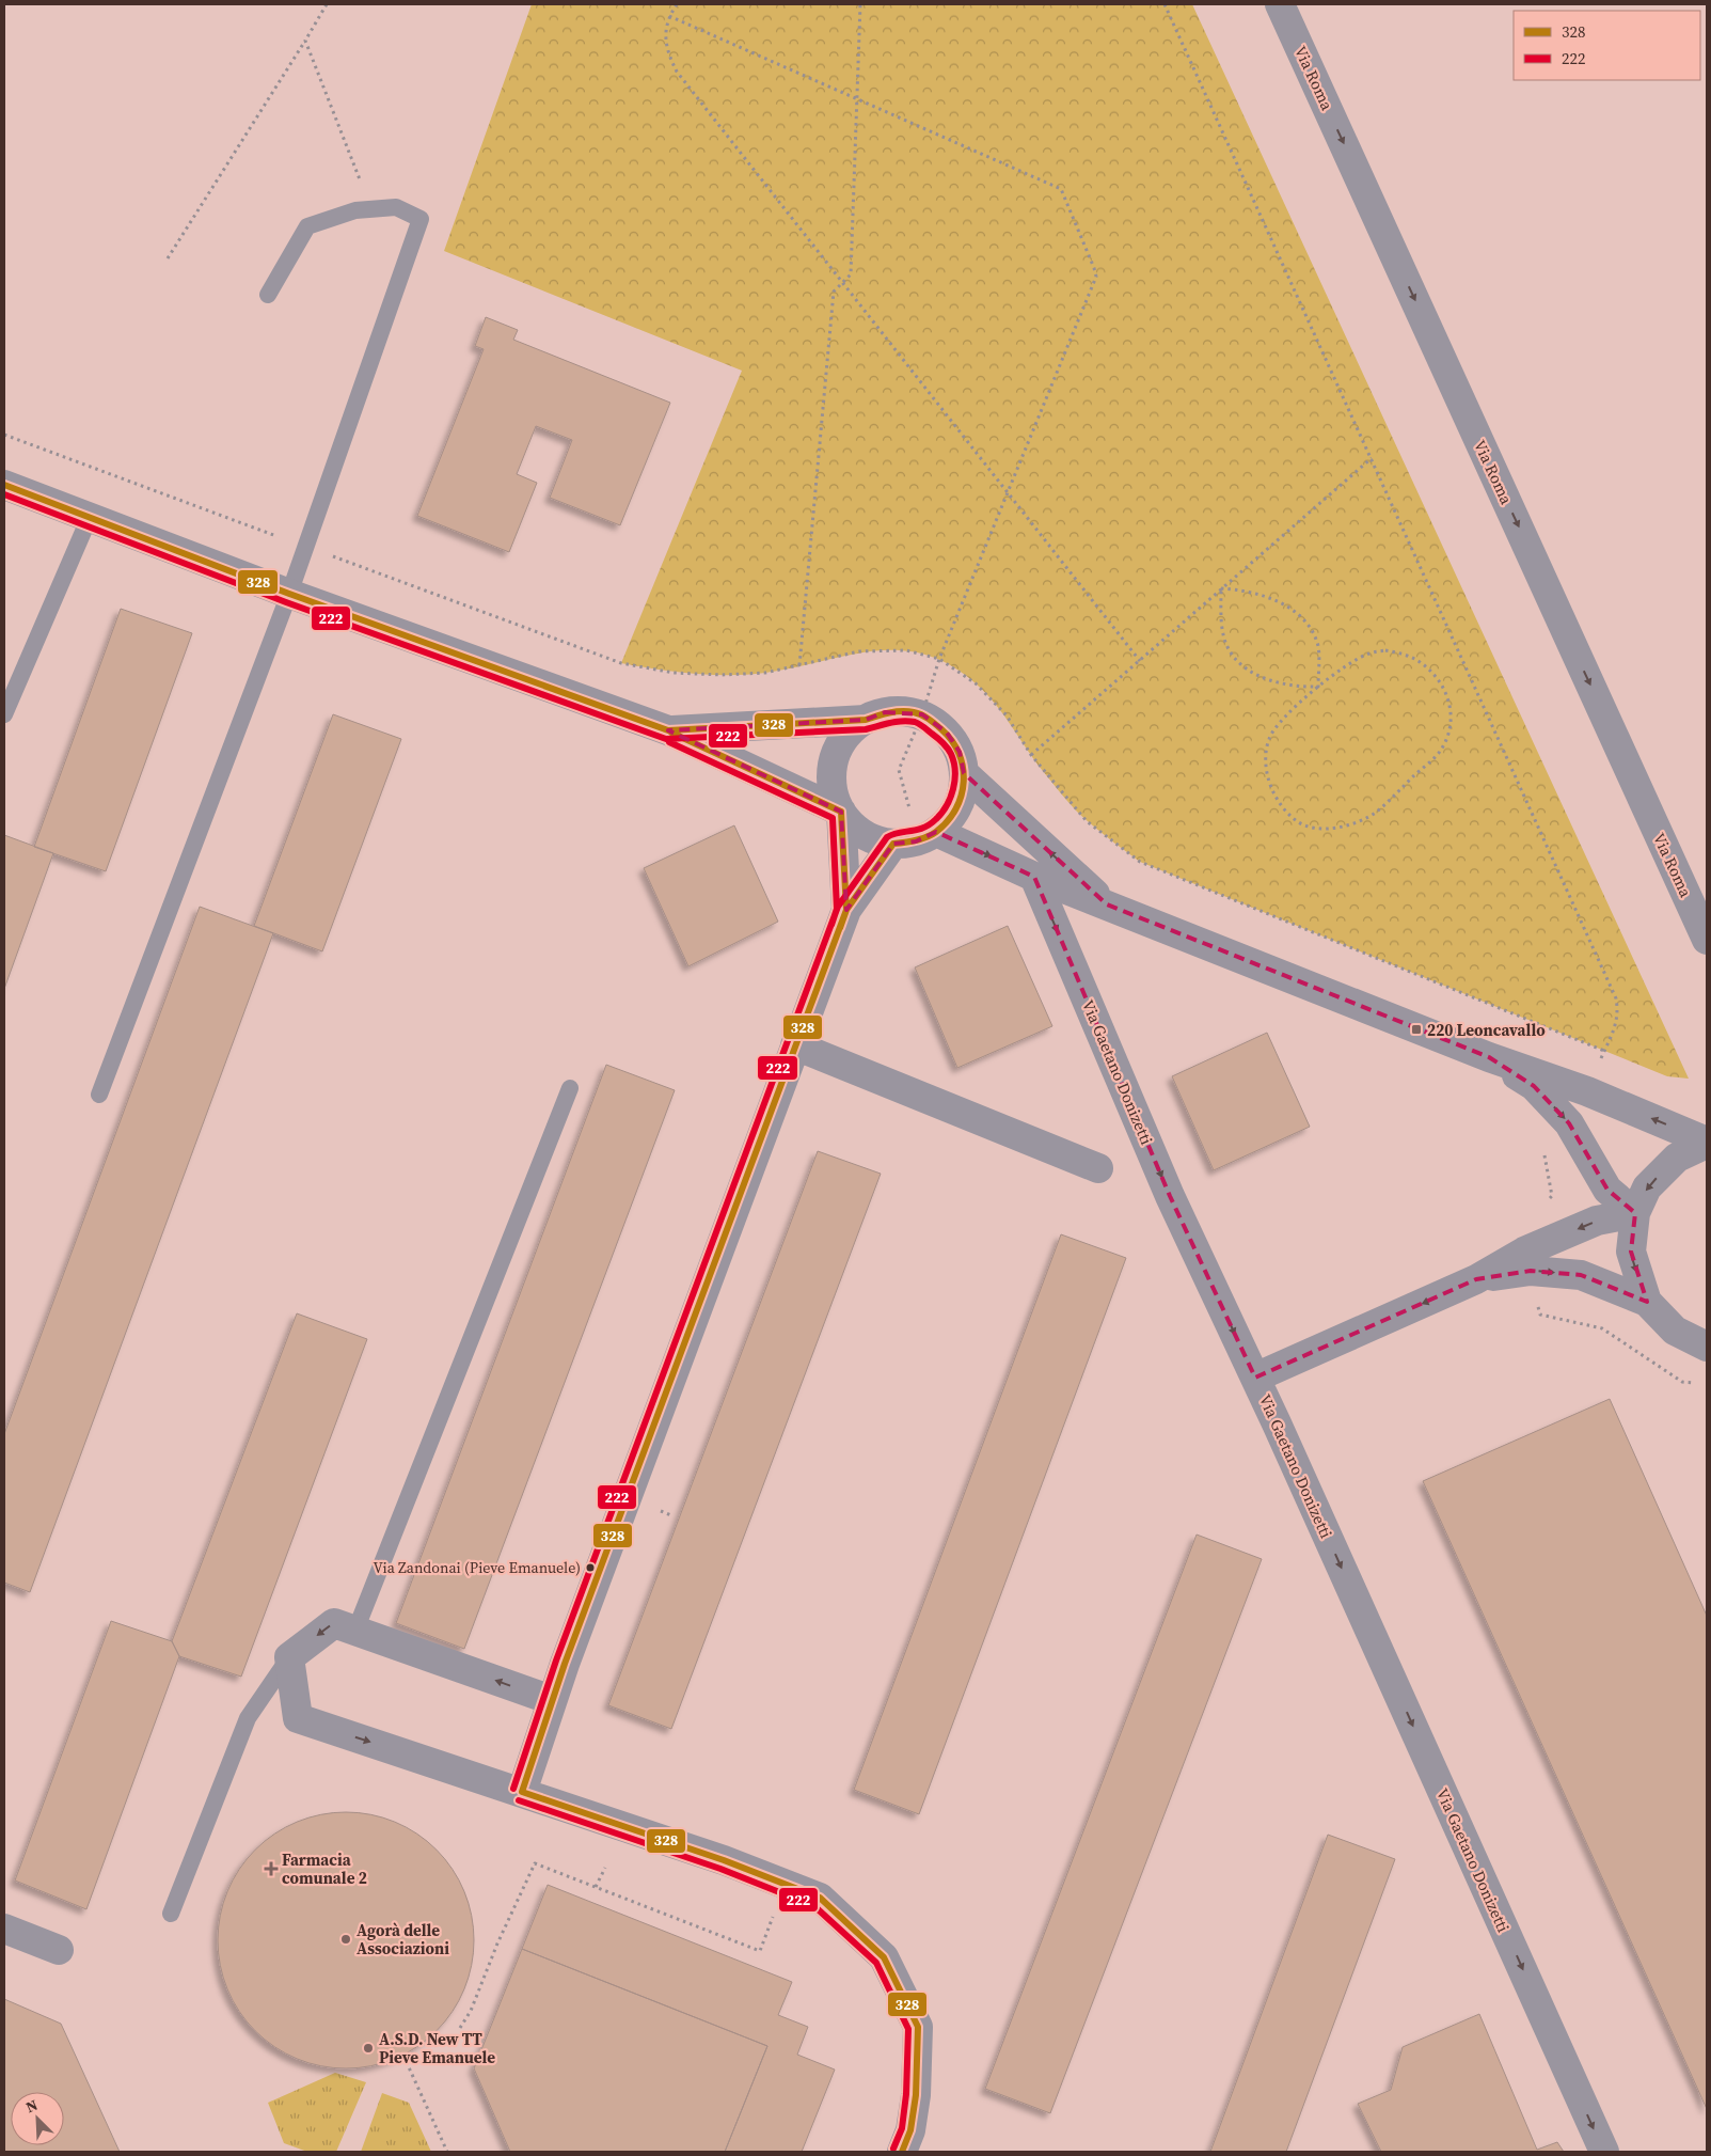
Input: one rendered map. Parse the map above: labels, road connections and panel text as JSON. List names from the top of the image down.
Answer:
{
  "streets": {
    "street": ["Via Roma", "Via Gaetano Donizetti"]
  },
  "one_way": ["Via Roma", "Via Gaetano Donizetti"],
  "places": {
    "transit": ["220 Leoncavallo"],
    "other": ["Via Zandonai (Pieve Emanuele)", "Agorà delle Associazioni", "A.S.D. New TT Pieve Emanuele"],
    "health": ["Farmacia comunale 2"]
  },
  "lines": ["transit line 328", "transit line 222"],
  "legend": ["328", "222"],
  "north": "top left"
}
